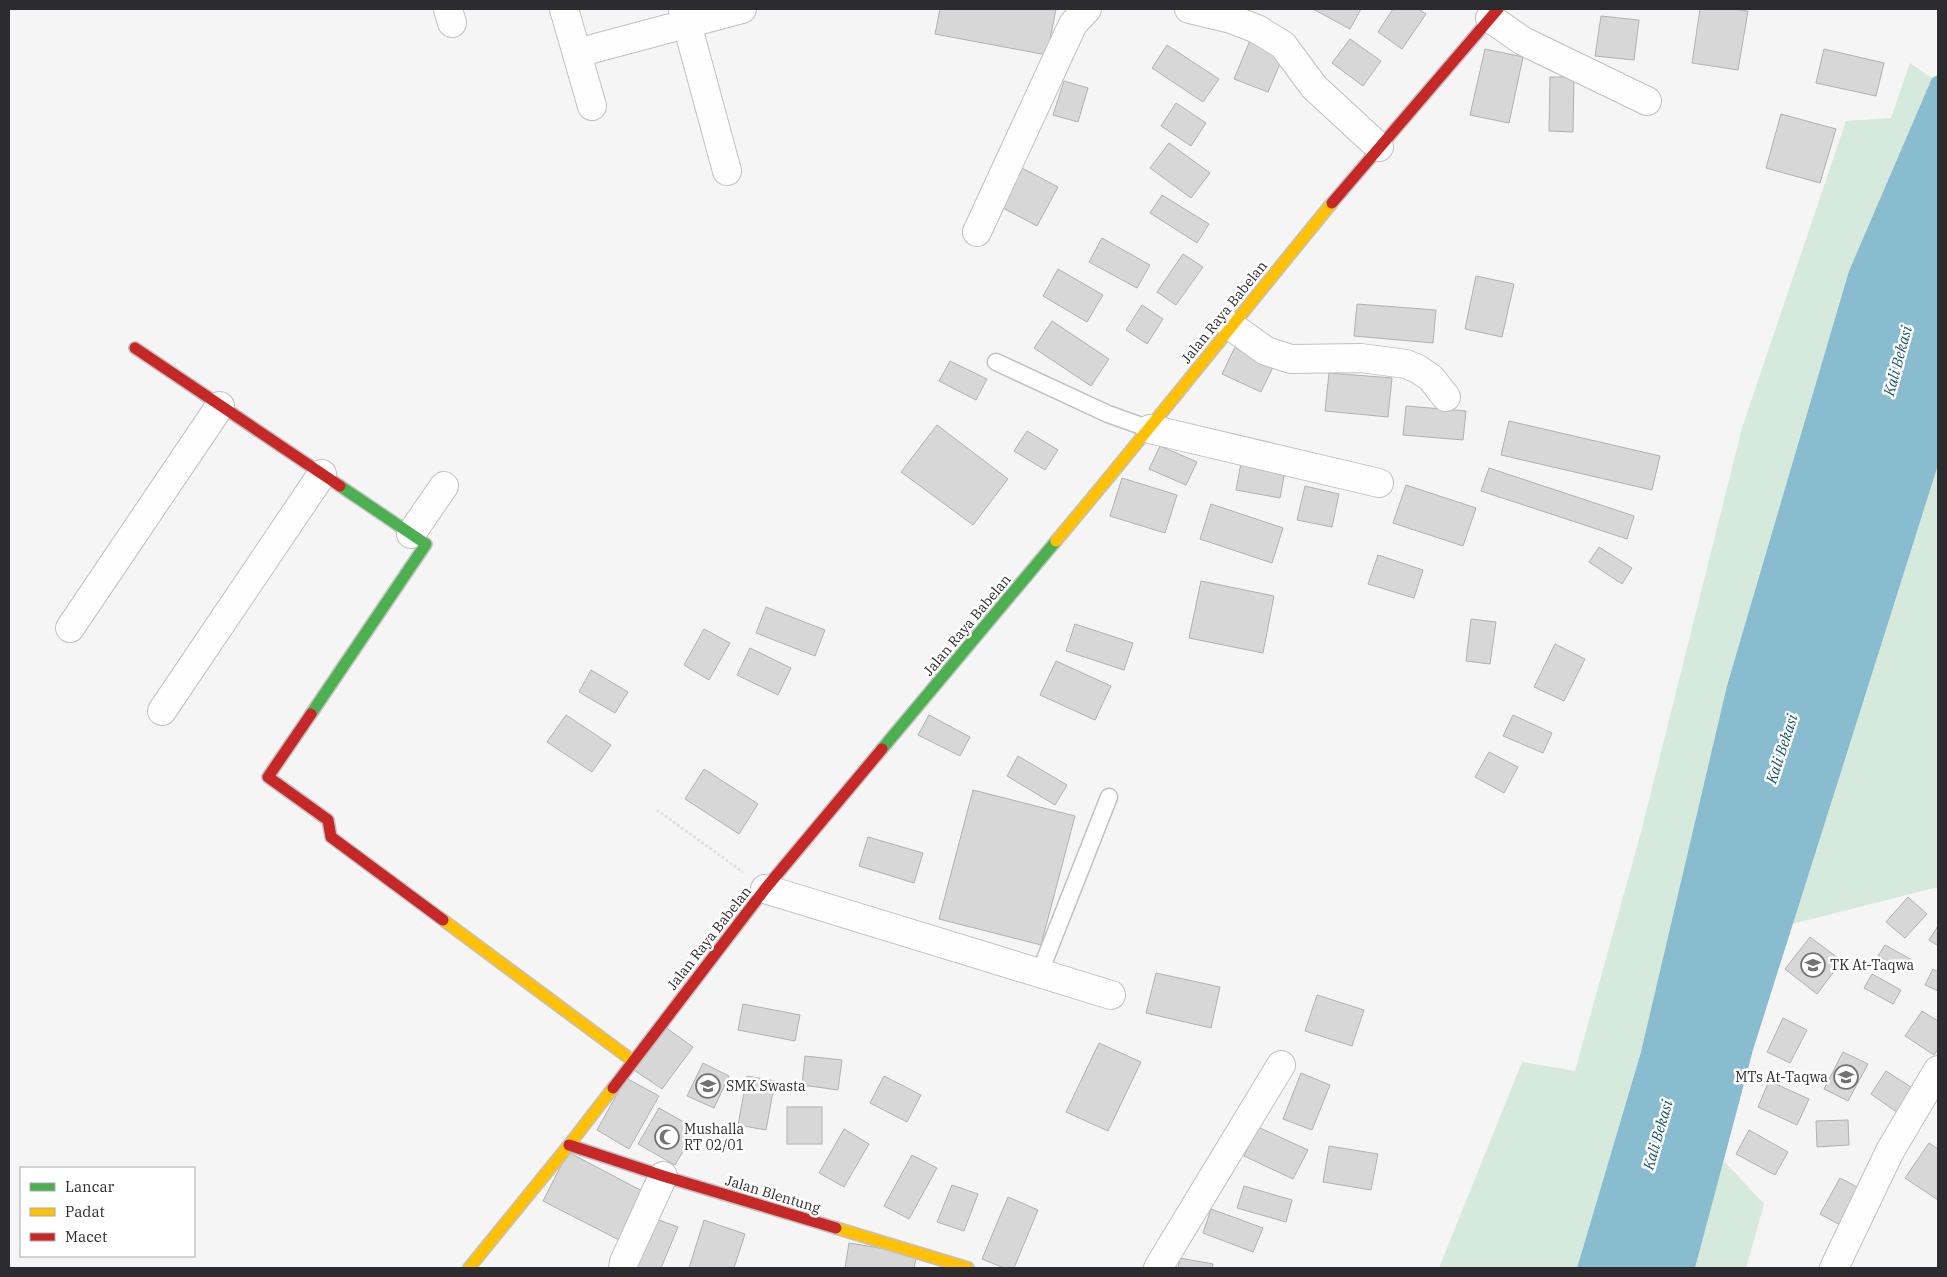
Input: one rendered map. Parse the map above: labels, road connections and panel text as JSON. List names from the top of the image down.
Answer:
{
  "streets": {
    "main road": ["Jalan Raya Babelan", "Jalan Blentung"]
  },
  "crossings": [
    ["Jalan Raya Babelan", "Jalan Blentung"]
  ],
  "water": ["Kali Bekasi"],
  "places": {
    "school or university": ["TK At-Taqwa", "MTs At-Taqwa", "SMK Swasta"],
    "mosque": ["Mushalla RT 02/01"]
  },
  "legend": ["Lancar", "Padat", "Macet"]
}
